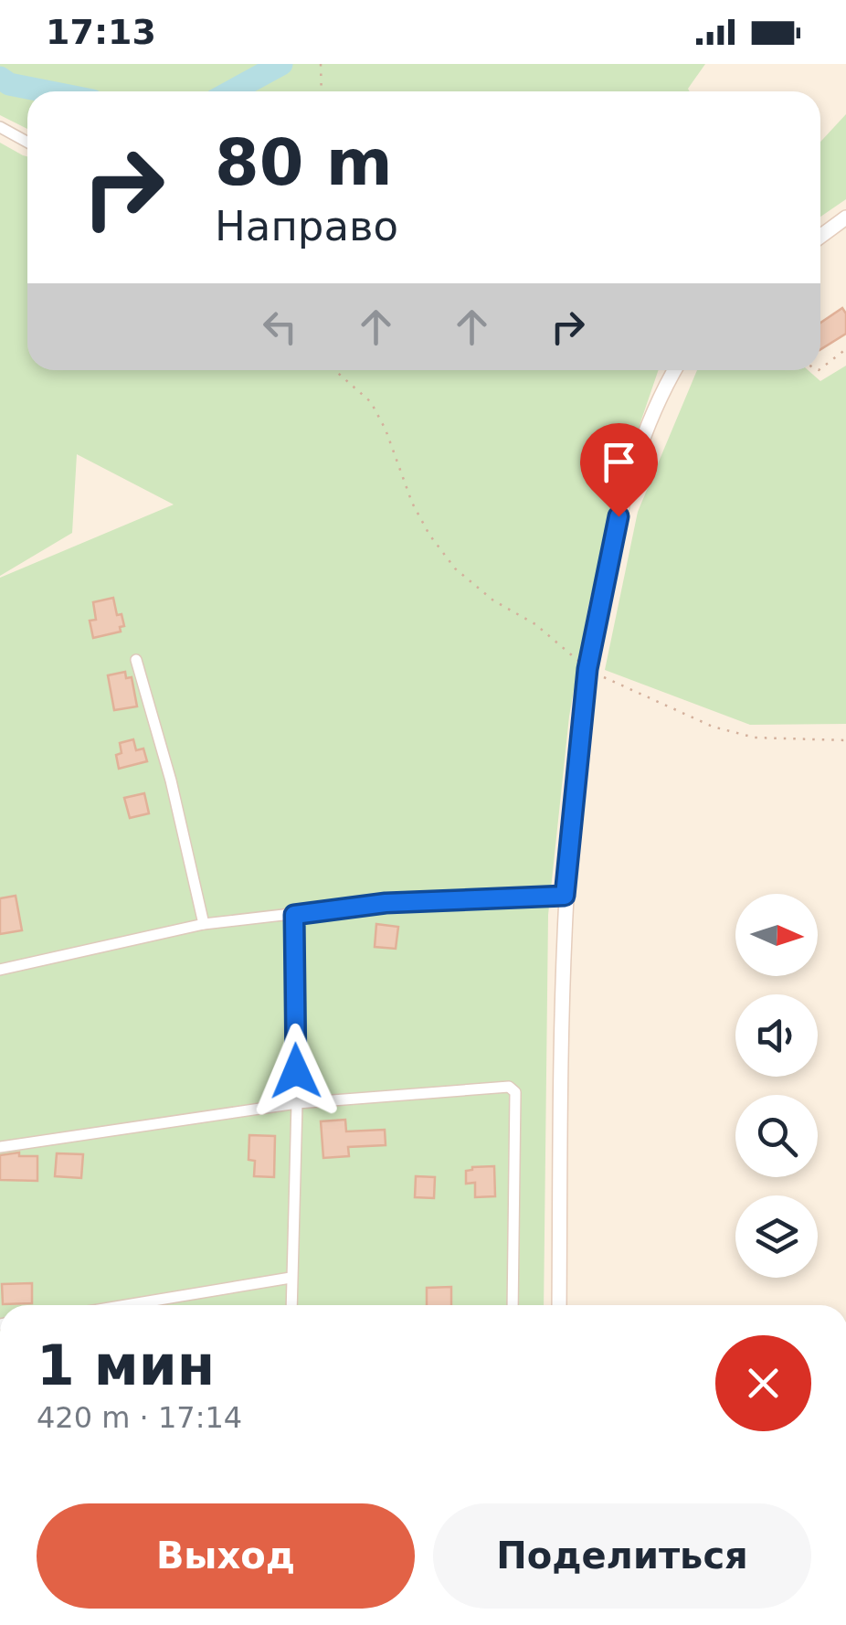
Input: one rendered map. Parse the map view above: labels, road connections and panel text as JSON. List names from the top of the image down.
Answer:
{
  "north": "right",
  "page": {
    "status": "17:13",
    "turn": ["80 m", "Направо"],
    "heading": ["1 мин", "420 m · 17:14"],
    "buttons": ["Выход", "Поделиться"]
  }
}
